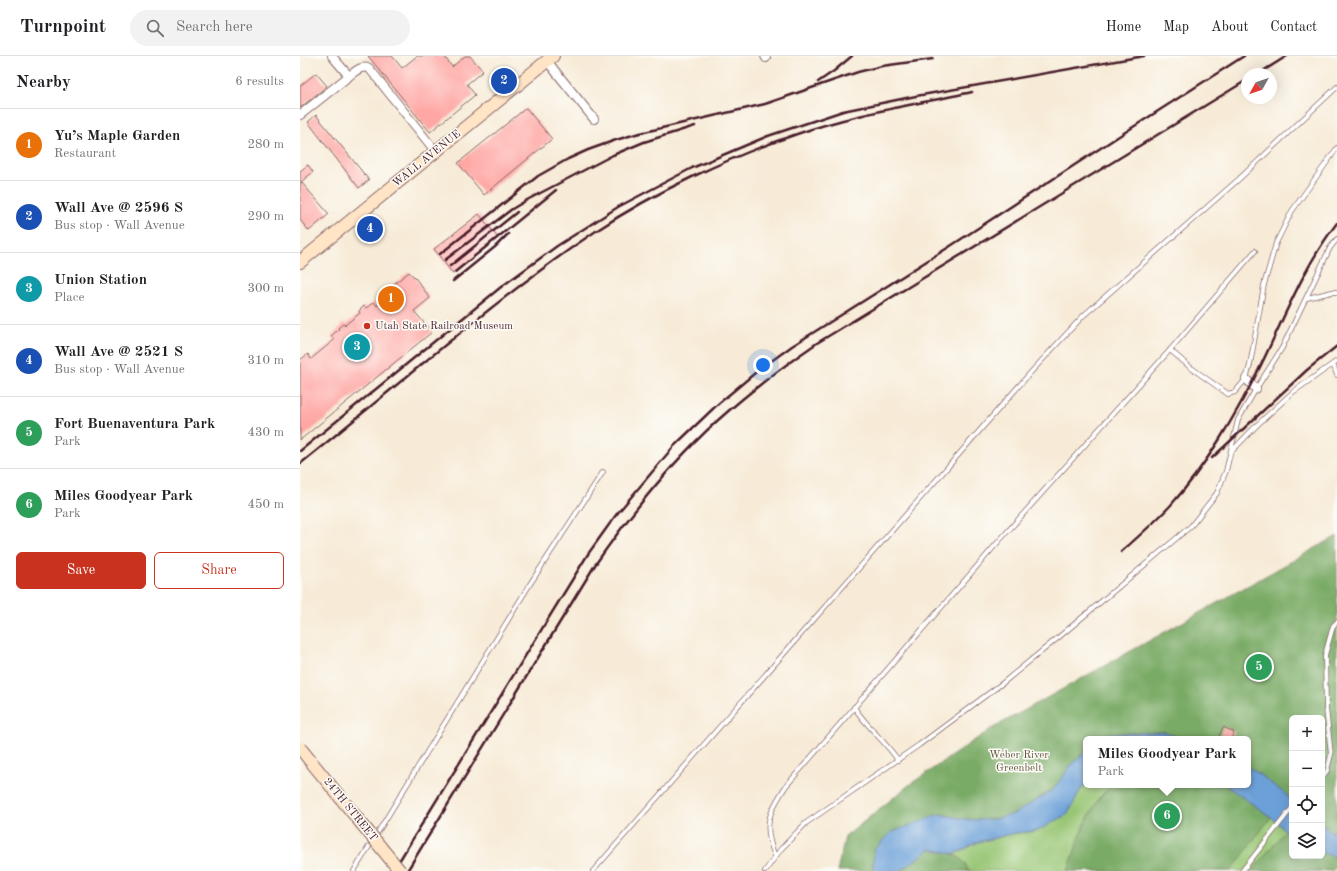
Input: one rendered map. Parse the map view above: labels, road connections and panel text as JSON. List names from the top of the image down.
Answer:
{
  "streets": {
    "main road": ["WALL AVENUE", "24TH STREET"]
  },
  "parks": ["Weber River Greenbelt"],
  "places": ["Utah State Railroad Museum"],
  "north": "bottom left",
  "page": {
    "header": "Turnpoint",
    "search": "Search here",
    "nav": [
      "Home",
      "Map",
      "About",
      "Contact"
    ],
    "heading": ["Nearby", "6 results"],
    "pins": [
      "2",
      "4",
      "1",
      "3",
      "5",
      "6"
    ],
    "list": [
      {
        "mark": "1",
        "name": "Yu’s Maple Garden",
        "note": "Restaurant",
        "value": "280 m"
      },
      {
        "mark": "2",
        "name": "Wall Ave @ 2596 S",
        "note": "Bus stop · Wall Avenue",
        "value": "290 m"
      },
      {
        "mark": "3",
        "name": "Union Station",
        "note": "Place",
        "value": "300 m"
      },
      {
        "mark": "4",
        "name": "Wall Ave @ 2521 S",
        "note": "Bus stop · Wall Avenue",
        "value": "310 m"
      },
      {
        "mark": "5",
        "name": "Fort Buenaventura Park",
        "note": "Park",
        "value": "430 m"
      },
      {
        "mark": "6",
        "name": "Miles Goodyear Park",
        "note": "Park",
        "value": "450 m"
      }
    ],
    "buttons": ["Save", "Share"],
    "map_buttons": ["+", "−"],
    "popup": ["Miles Goodyear Park", "Park"]
  }
}
